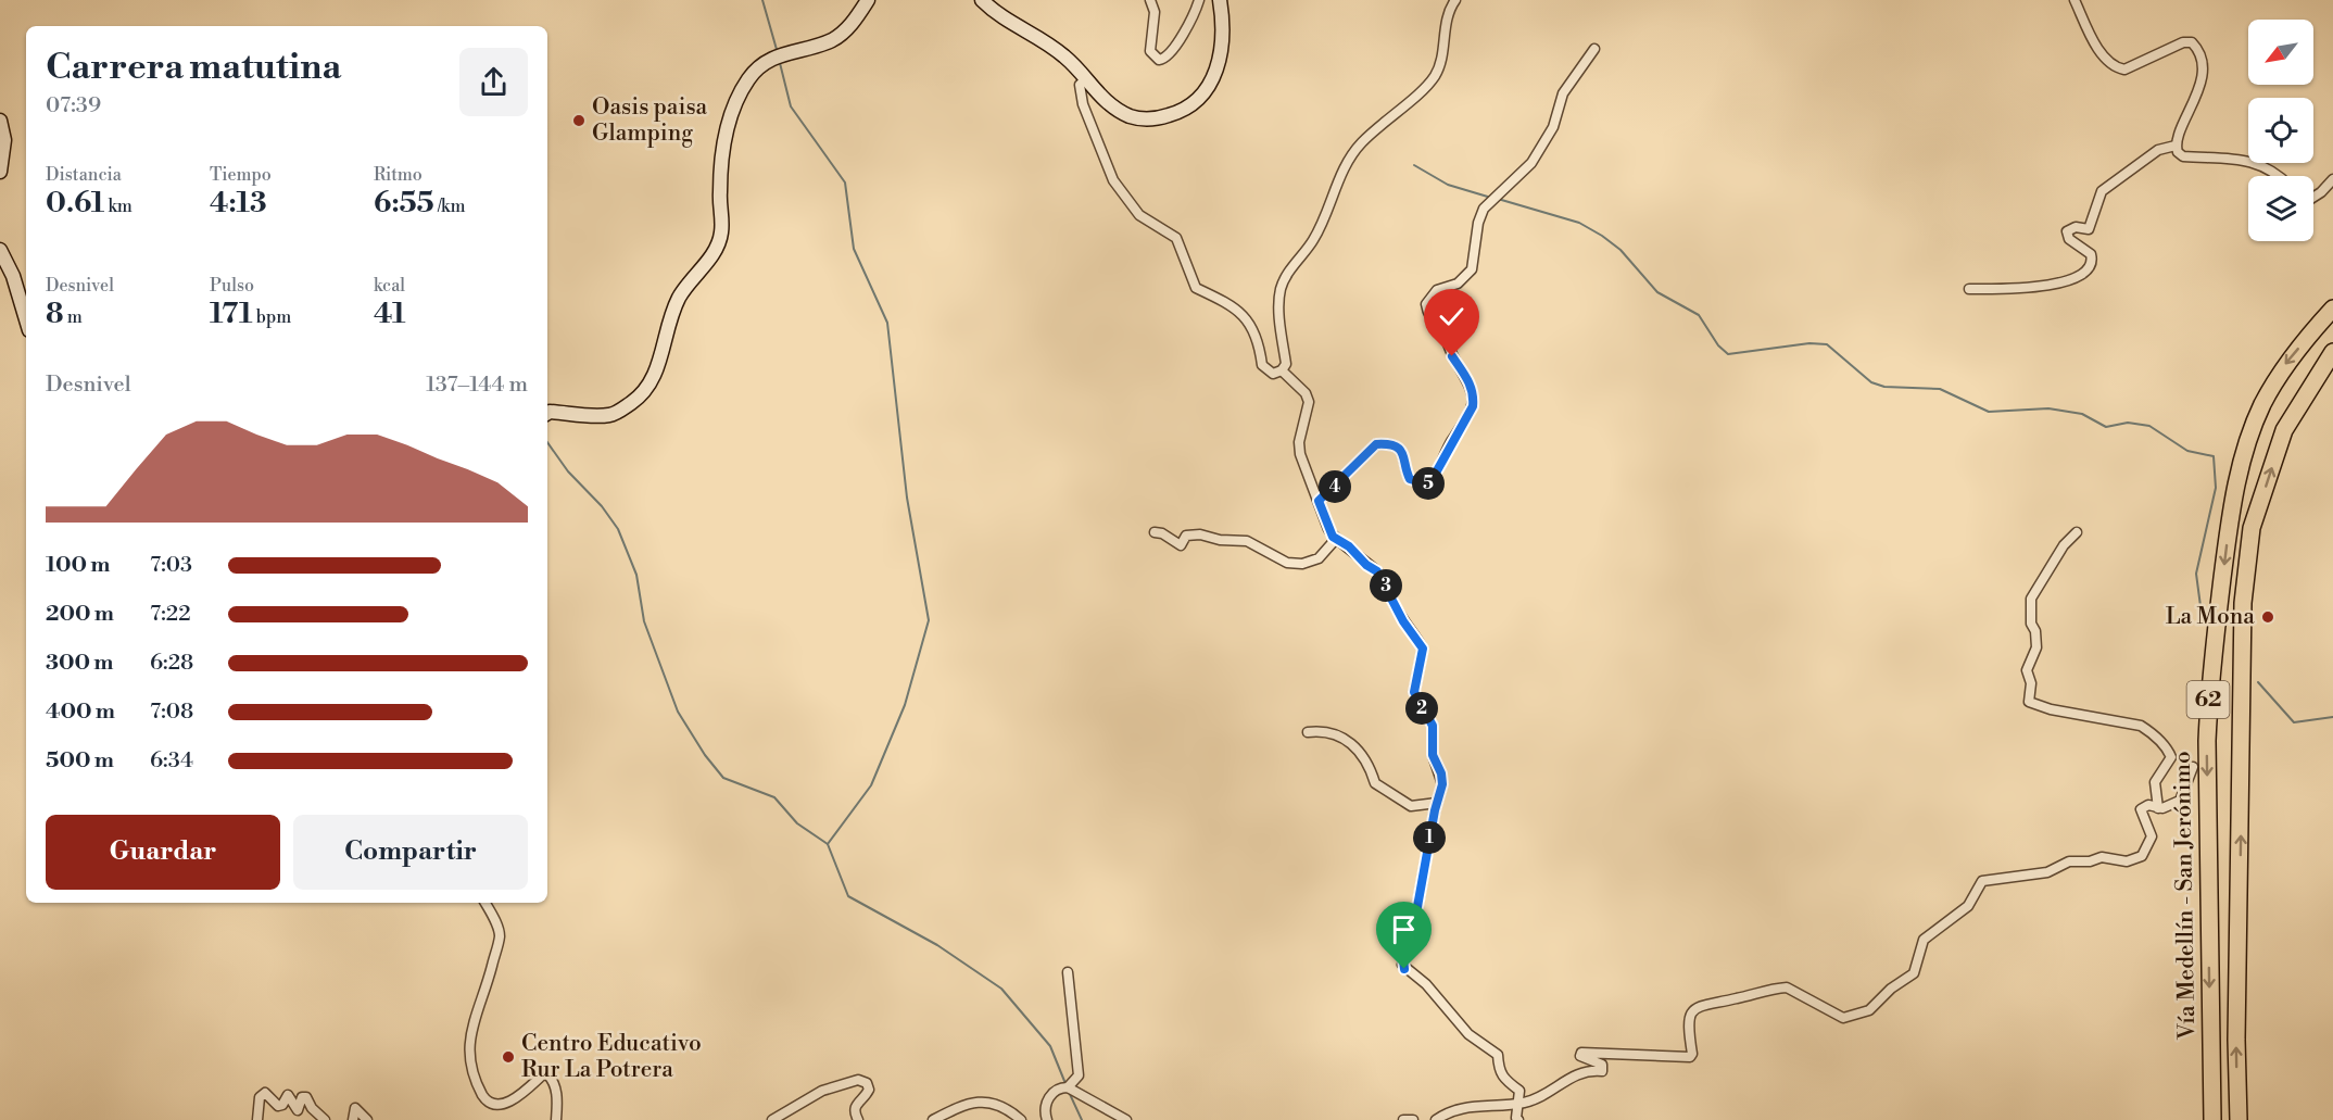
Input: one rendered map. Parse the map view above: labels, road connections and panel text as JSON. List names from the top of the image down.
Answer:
{
  "streets": {
    "highway": ["62", "Vía Medellín - San Jerónimo"]
  },
  "places": ["Oasis paisa Glamping", "La Mona", "Centro Educativo Rur La Potrera"],
  "north": "bottom left",
  "page": {
    "heading": ["Carrera matutina", "07:39"],
    "stats": [
      ["Distancia", "0.61 km"],
      ["Tiempo", "4:13"],
      ["Ritmo", "6:55 /km"],
      ["Desnivel", "8 m"],
      ["Pulso", "171 bpm"],
      ["kcal", "41"]
    ],
    "chart": ["Desnivel", "137–144 m"],
    "pins": [
      "5",
      "4",
      "3",
      "2",
      "1"
    ],
    "list": [
      {
        "name": "100 m",
        "note": "7:03"
      },
      {
        "name": "200 m",
        "note": "7:22"
      },
      {
        "name": "300 m",
        "note": "6:28"
      },
      {
        "name": "400 m",
        "note": "7:08"
      },
      {
        "name": "500 m",
        "note": "6:34"
      }
    ],
    "buttons": ["Guardar", "Compartir"]
  }
}
